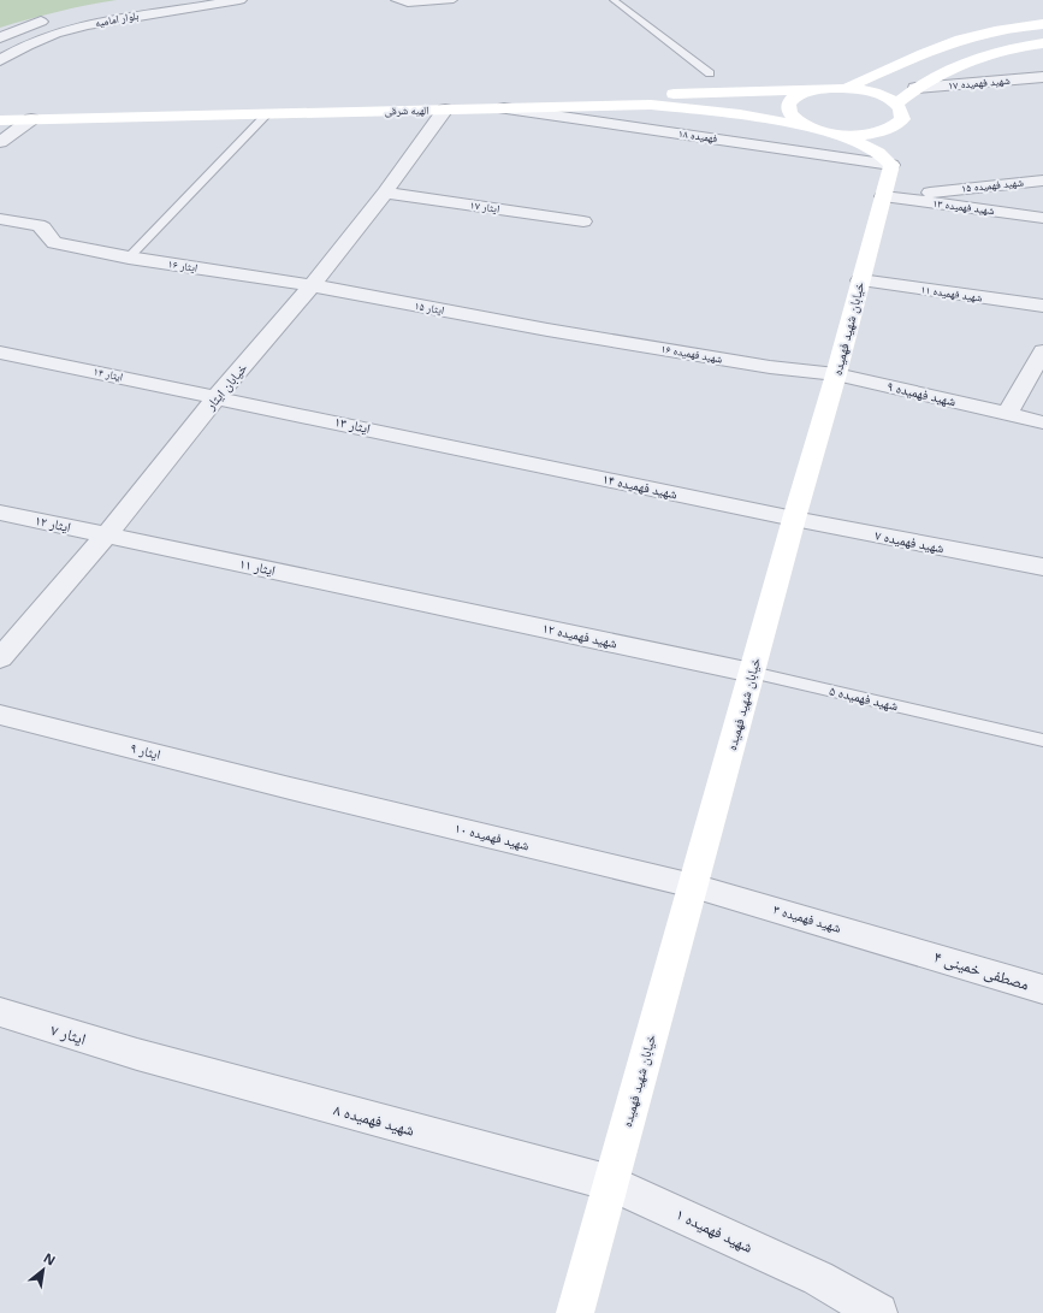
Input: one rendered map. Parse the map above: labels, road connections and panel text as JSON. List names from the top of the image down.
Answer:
{
  "streets": {
    "street": [
      "بلوار امامیه",
      "شهید فهمیده ۱۷",
      "الهیه شرقی",
      "فهمیده ۱۸",
      "شهید فهمیده ۱۵",
      "ایثار ۱۷",
      "شهید فهمیده ۱۳",
      "ایثار ۱۶",
      "شهید فهمیده ۱۱",
      "ایثار ۱۵",
      "خیابان شهید فهمیده",
      "شهید فهمیده ۱۶",
      "ایثار ۱۴",
      "خیابان ایثار",
      "شهید فهمیده ۹",
      "ایثار ۱۳",
      "شهید فهمیده ۱۴",
      "ایثار ۱۲",
      "شهید فهمیده ۷",
      "ایثار ۱۱",
      "شهید فهمیده ۱۲",
      "ایثار ۹",
      "شهید فهمیده ۱۰",
      "شهید فهمیده ۳",
      "مصطفی خمینی ۴",
      "ایثار ۷",
      "شهید فهمیده ۸",
      "شهید فهمیده ۱"
    ],
    "lane": ["شهید فهمیده ۵"]
  },
  "crossings": [
    ["الهیه شرقی", "فهمیده ۱۸"],
    ["الهیه شرقی", "خیابان ایثار"],
    ["فهمیده ۱۸", "خیابان شهید فهمیده"],
    ["شهید فهمیده ۱۵", "شهید فهمیده ۱۳"],
    ["شهید فهمیده ۱۵", "خیابان شهید فهمیده"],
    ["ایثار ۱۷", "خیابان ایثار"],
    ["شهید فهمیده ۱۳", "خیابان شهید فهمیده"],
    ["ایثار ۱۶", "ایثار ۱۵"],
    ["ایثار ۱۶", "خیابان ایثار"],
    ["شهید فهمیده ۱۱", "خیابان شهید فهمیده"],
    ["ایثار ۱۵", "شهید فهمیده ۱۶"],
    ["ایثار ۱۵", "خیابان ایثار"],
    ["خیابان شهید فهمیده", "شهید فهمیده ۱۶"],
    ["خیابان شهید فهمیده", "شهید فهمیده ۹"],
    ["خیابان شهید فهمیده", "شهید فهمیده ۱۴"],
    ["خیابان شهید فهمیده", "شهید فهمیده ۷"],
    ["خیابان شهید فهمیده", "شهید فهمیده ۱۲"],
    ["خیابان شهید فهمیده", "شهید فهمیده ۵"],
    ["خیابان شهید فهمیده", "شهید فهمیده ۱۰"],
    ["خیابان شهید فهمیده", "شهید فهمیده ۳"],
    ["خیابان شهید فهمیده", "شهید فهمیده ۸"],
    ["خیابان شهید فهمیده", "شهید فهمیده ۱"],
    ["شهید فهمیده ۱۶", "شهید فهمیده ۹"],
    ["ایثار ۱۴", "خیابان ایثار"],
    ["ایثار ۱۴", "ایثار ۱۳"],
    ["خیابان ایثار", "ایثار ۱۳"],
    ["خیابان ایثار", "ایثار ۱۲"],
    ["خیابان ایثار", "ایثار ۱۱"],
    ["ایثار ۱۳", "شهید فهمیده ۱۴"],
    ["شهید فهمیده ۱۴", "شهید فهمیده ۷"],
    ["ایثار ۱۲", "ایثار ۱۱"],
    ["ایثار ۱۱", "شهید فهمیده ۱۲"],
    ["شهید فهمیده ۱۲", "شهید فهمیده ۵"],
    ["ایثار ۹", "شهید فهمیده ۱۰"],
    ["شهید فهمیده ۱۰", "شهید فهمیده ۳"],
    ["شهید فهمیده ۳", "مصطفی خمینی ۴"],
    ["ایثار ۷", "شهید فهمیده ۸"],
    ["شهید فهمیده ۸", "شهید فهمیده ۱"]
  ],
  "north": "top right"
}
